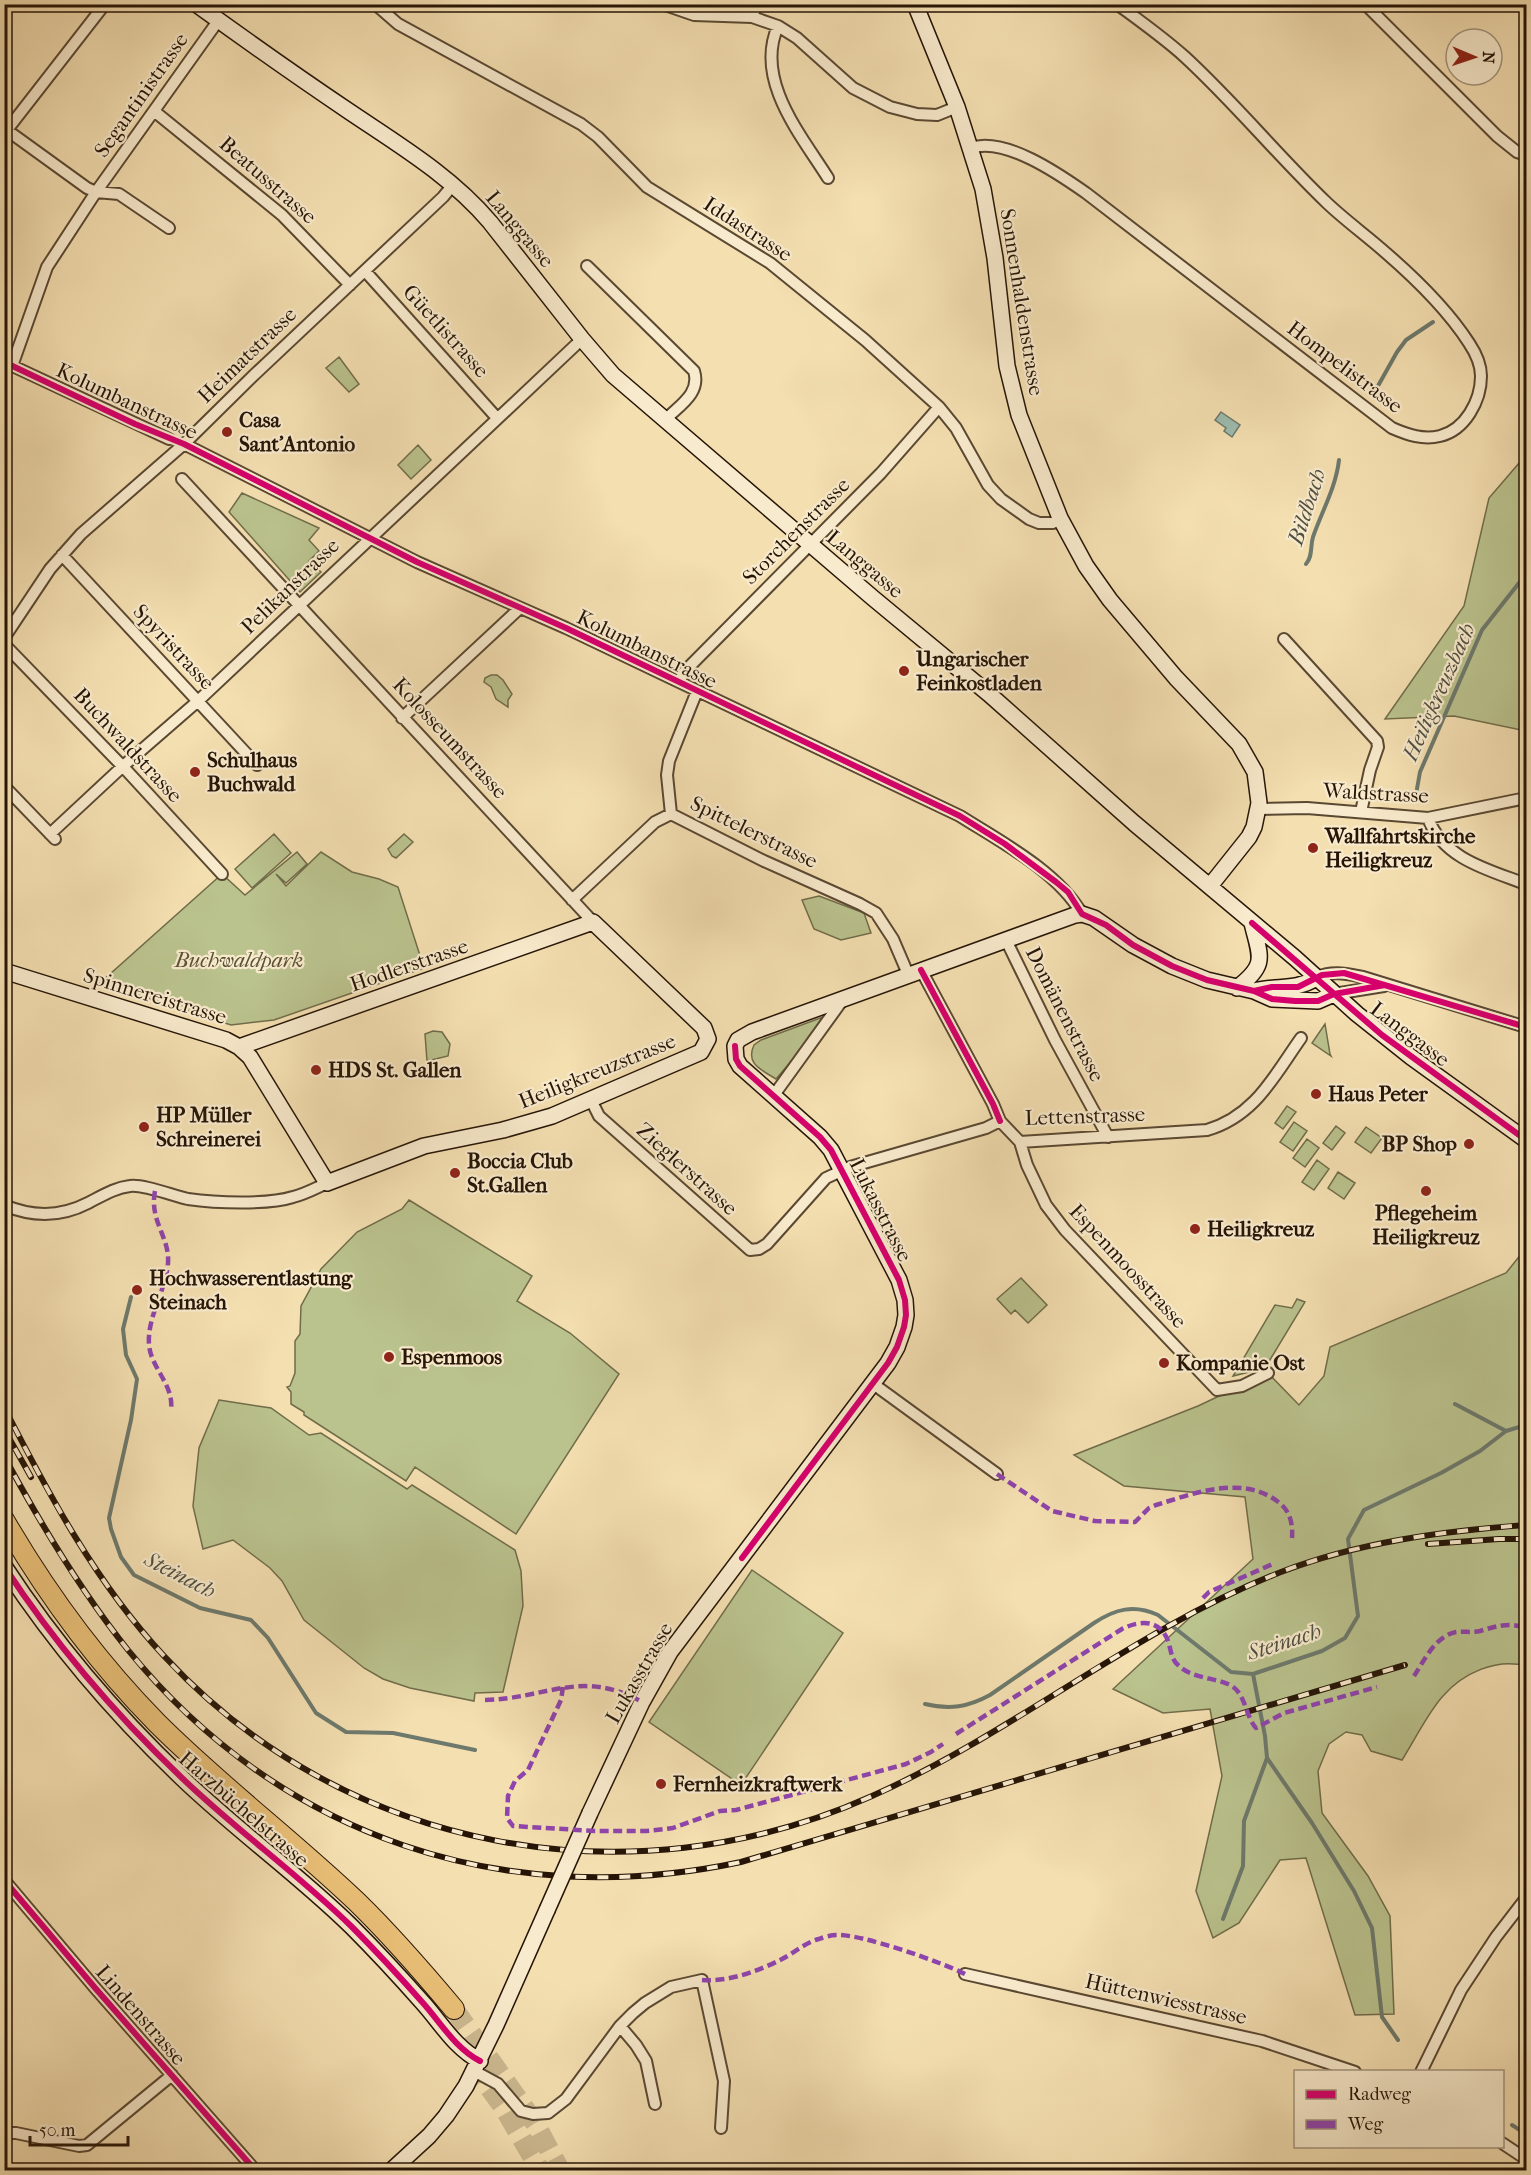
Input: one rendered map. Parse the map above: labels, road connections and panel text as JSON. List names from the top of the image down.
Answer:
{
  "streets": {
    "main road": [
      "Langgasse",
      "Sonnenhaldenstrasse",
      "Kolumbanstrasse",
      "Kolosseumstrasse",
      "Hodlerstrasse",
      "Spinnereistrasse",
      "Heiligkreuzstrasse",
      "Lukasstrasse",
      "Harzbüchelstrasse"
    ],
    "street": [
      "Segantinistrasse",
      "Beatusstrasse",
      "Iddastrasse",
      "Güetlistrasse",
      "Heimatstrasse",
      "Hompelistrasse",
      "Storchenstrasse",
      "Pelikanstrasse",
      "Spyristrasse",
      "Buchwaldstrasse",
      "Waldstrasse",
      "Spittelerstrasse",
      "Domänenstrasse",
      "Lettenstrasse",
      "Zieglerstrasse",
      "Espenmoosstrasse",
      "Hüttenwiesstrasse",
      "Lindenstrasse"
    ]
  },
  "crossings": [
    ["Segantinistrasse", "Beatusstrasse"],
    ["Segantinistrasse", "Langgasse"],
    ["Segantinistrasse", "Kolumbanstrasse"],
    ["Beatusstrasse", "Heimatstrasse"],
    ["Langgasse", "Sonnenhaldenstrasse"],
    ["Langgasse", "Heimatstrasse"],
    ["Langgasse", "Kolumbanstrasse"],
    ["Langgasse", "Storchenstrasse"],
    ["Langgasse", "Pelikanstrasse"],
    ["Iddastrasse", "Sonnenhaldenstrasse"],
    ["Iddastrasse", "Storchenstrasse"],
    ["Sonnenhaldenstrasse", "Hompelistrasse"],
    ["Sonnenhaldenstrasse", "Waldstrasse"],
    ["Güetlistrasse", "Heimatstrasse"],
    ["Güetlistrasse", "Pelikanstrasse"],
    ["Heimatstrasse", "Kolumbanstrasse"],
    ["Heimatstrasse", "Spyristrasse"],
    ["Kolumbanstrasse", "Storchenstrasse"],
    ["Kolumbanstrasse", "Pelikanstrasse"],
    ["Pelikanstrasse", "Spyristrasse"],
    ["Pelikanstrasse", "Kolosseumstrasse"],
    ["Pelikanstrasse", "Buchwaldstrasse"],
    ["Kolosseumstrasse", "Spittelerstrasse"],
    ["Kolosseumstrasse", "Hodlerstrasse"],
    ["Kolosseumstrasse", "Heiligkreuzstrasse"],
    ["Hodlerstrasse", "Spinnereistrasse"],
    ["Spinnereistrasse", "Heiligkreuzstrasse"],
    ["Domänenstrasse", "Lettenstrasse"],
    ["Heiligkreuzstrasse", "Zieglerstrasse"],
    ["Lettenstrasse", "Zieglerstrasse"],
    ["Lettenstrasse", "Lukasstrasse"],
    ["Lettenstrasse", "Espenmoosstrasse"],
    ["Lukasstrasse", "Harzbüchelstrasse"]
  ],
  "water": ["Bildbach", "Heiligkreuzbach", "Steinach"],
  "parks": ["Buchwaldpark"],
  "places": [
    "Casa Sant'Antonio",
    "Ungarischer Feinkostladen",
    "Schulhaus Buchwald",
    "Wallfahrtskirche Heiligkreuz",
    "HDS St. Gallen",
    "Haus Peter",
    "HP Müller Schreinerei",
    "BP Shop",
    "Boccia Club St.Gallen",
    "Pflegeheim Heiligkreuz",
    "Heiligkreuz",
    "Hochwasserentlastung Steinach",
    "Espenmoos",
    "Kompanie Ost",
    "Fernheizkraftwerk"
  ],
  "legend": ["Radweg", "Weg"],
  "scale_bar": "50 m",
  "north": "right"
}
